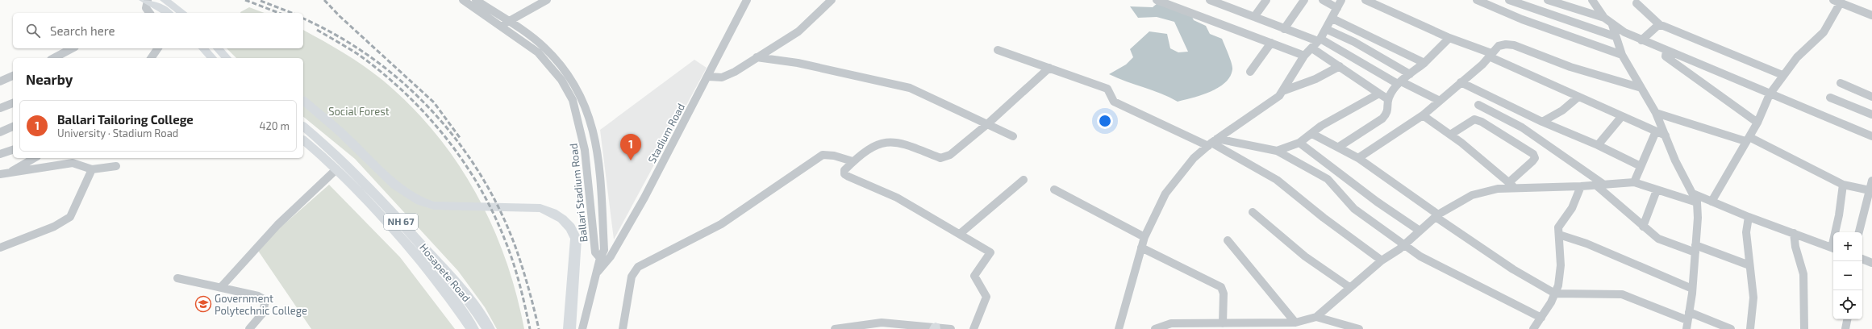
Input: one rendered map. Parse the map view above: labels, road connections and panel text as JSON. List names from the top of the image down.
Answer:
{
  "streets": {
    "highway": ["NH 67", "Hosapete Road"],
    "street": ["Stadium Road", "Ballari Stadium Road"]
  },
  "parks": ["Social Forest"],
  "places": {
    "school or university": ["Government Polytechnic College"]
  },
  "page": {
    "search": "Search here",
    "heading": "Nearby",
    "list": [
      {
        "mark": "1",
        "name": "Ballari Tailoring College",
        "note": "University · Stadium Road",
        "value": "420 m"
      }
    ],
    "pins": "1",
    "map_buttons": ["+", "−"]
  }
}
